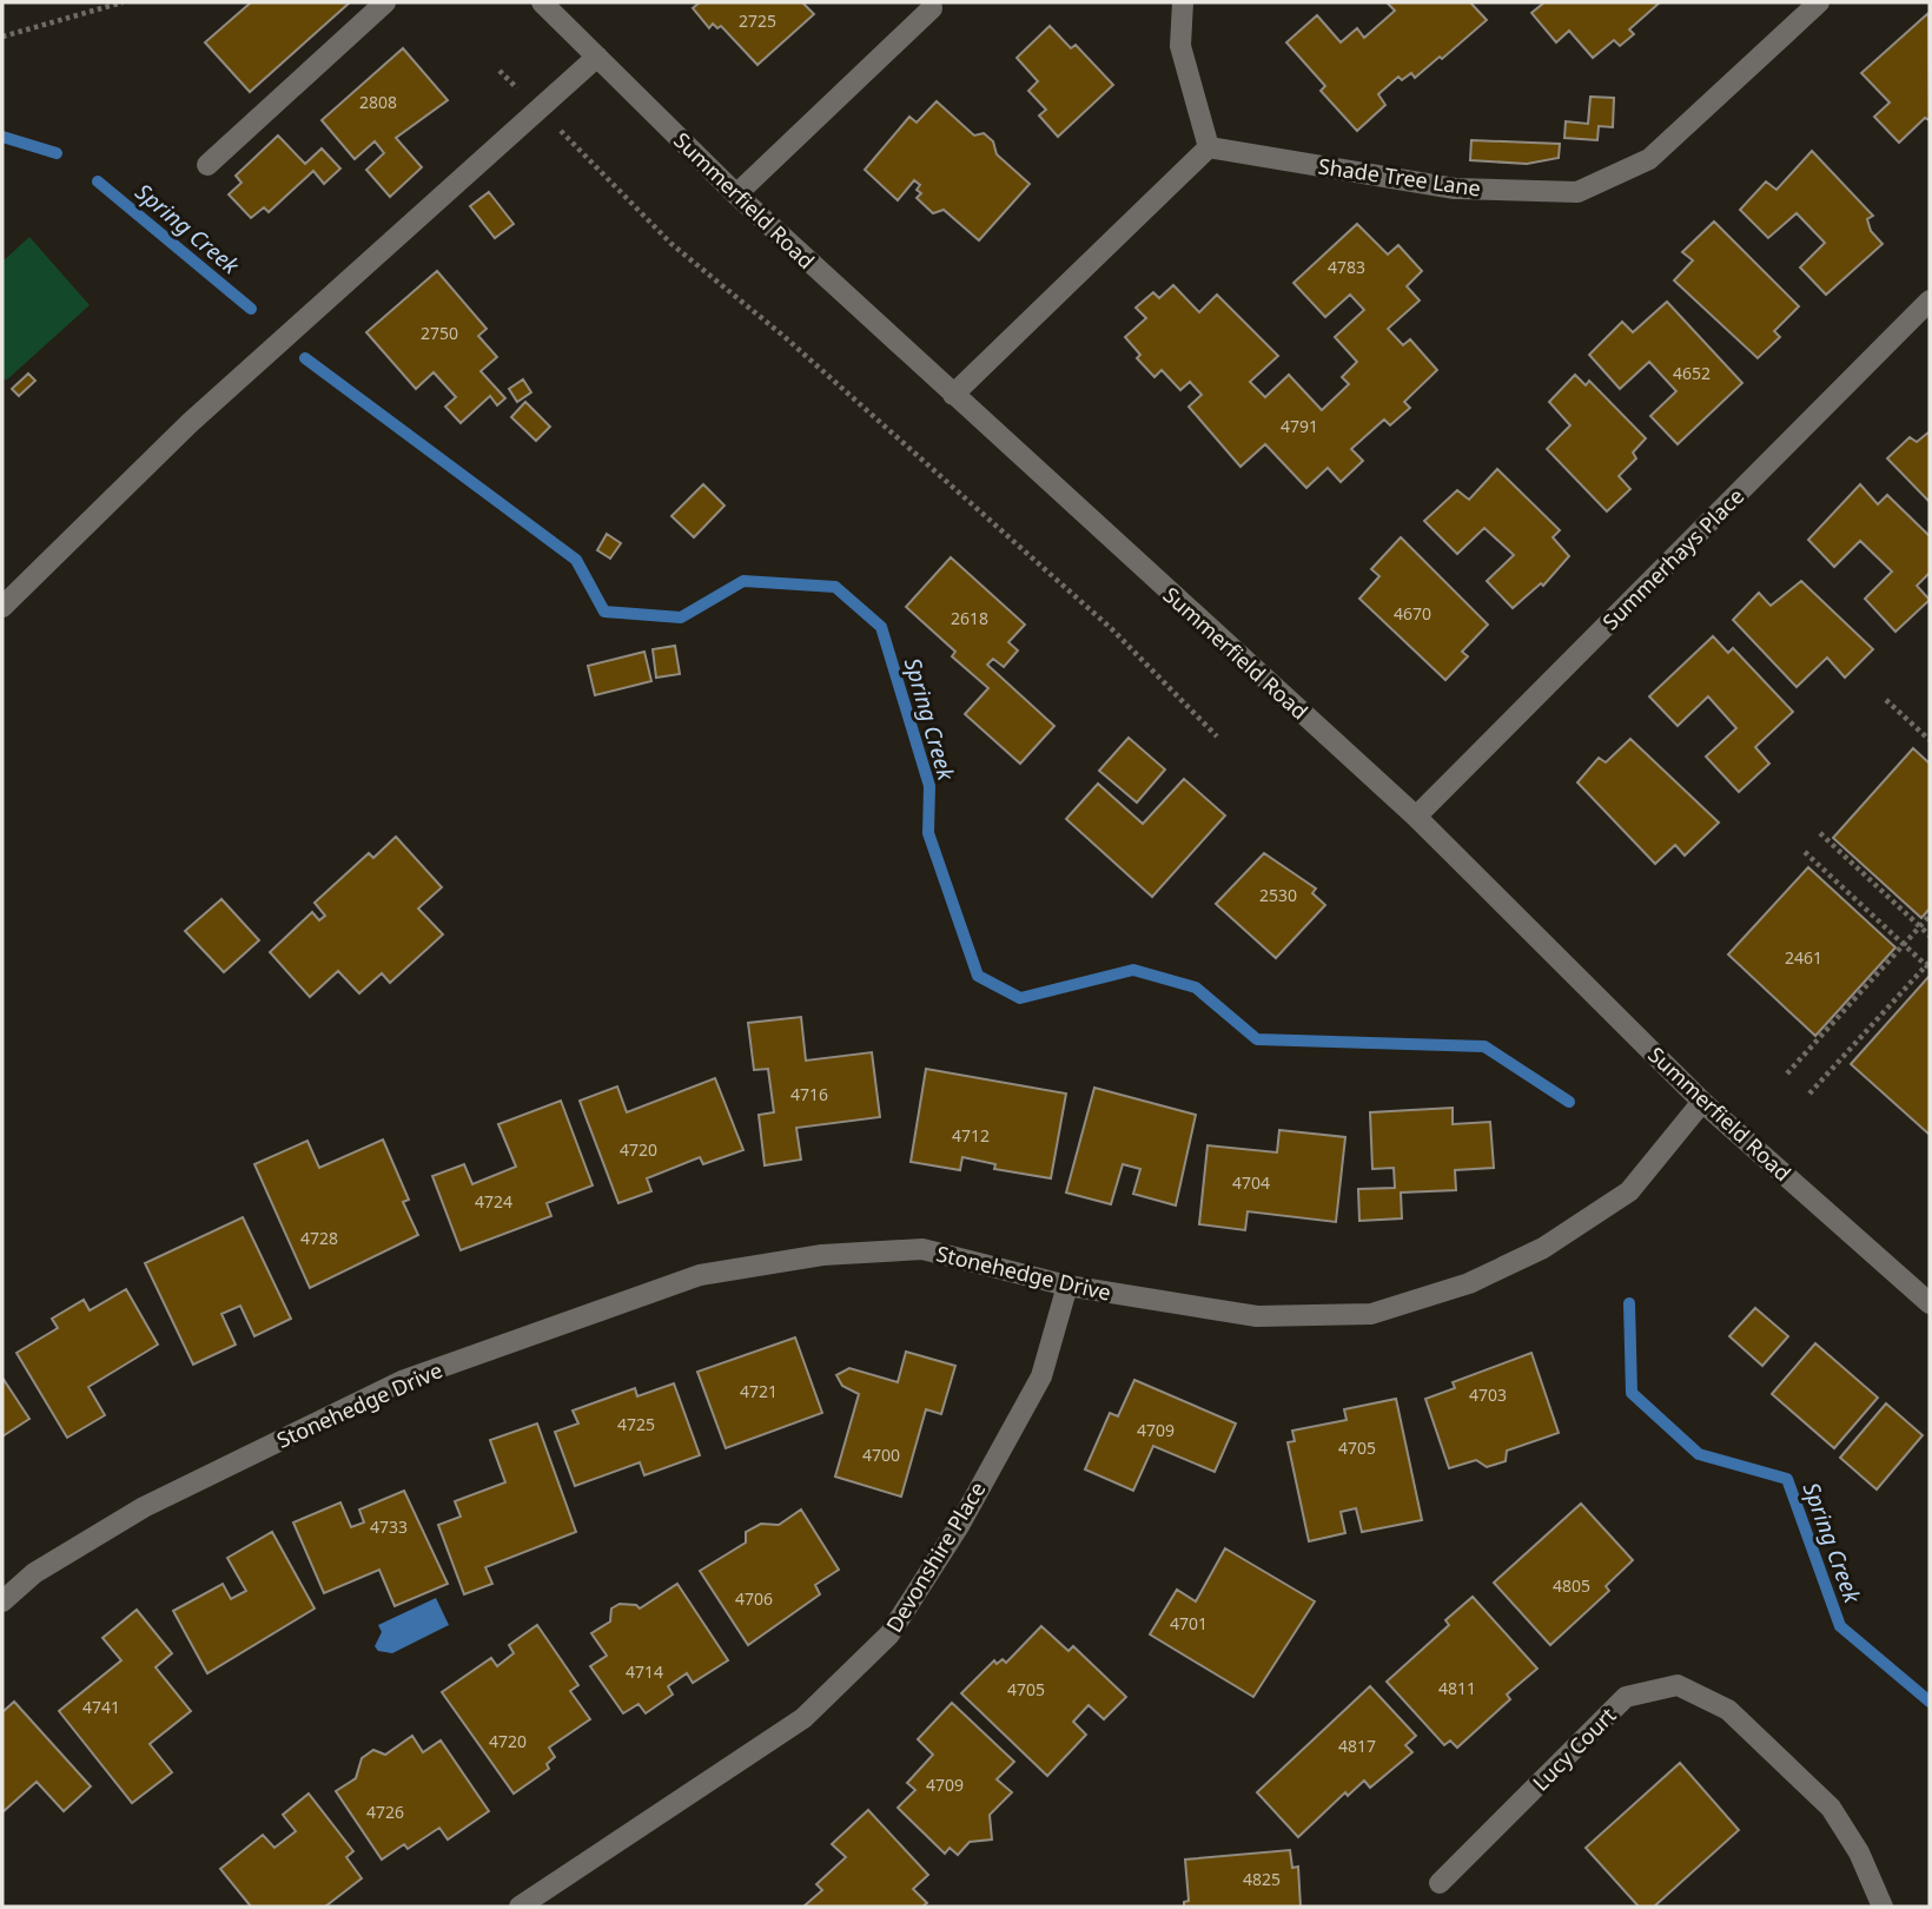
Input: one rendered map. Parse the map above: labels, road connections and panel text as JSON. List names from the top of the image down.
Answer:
{
  "streets": {
    "street": [
      "Shade Tree Lane",
      "Summerfield Road",
      "Summerhays Place",
      "Stonehedge Drive",
      "Devonshire Place",
      "Lucy Court"
    ]
  },
  "crossings": [
    ["Summerfield Road", "Summerhays Place"],
    ["Summerfield Road", "Stonehedge Drive"],
    ["Stonehedge Drive", "Devonshire Place"]
  ],
  "water": ["Spring Creek"],
  "house_numbers": [
    "2725",
    "2808",
    "4783",
    "2750",
    "4652",
    "4791",
    "4670",
    "2618",
    "2530",
    "2461",
    "4716",
    "4712",
    "4720",
    "4704",
    "4724",
    "4728",
    "4721",
    "4703",
    "4725",
    "4709",
    "4705",
    "4700",
    "4733",
    "4805",
    "4706",
    "4701",
    "4714",
    "4811",
    "4705",
    "4741",
    "4720",
    "4817",
    "4709",
    "4726",
    "4825"
  ]
}
